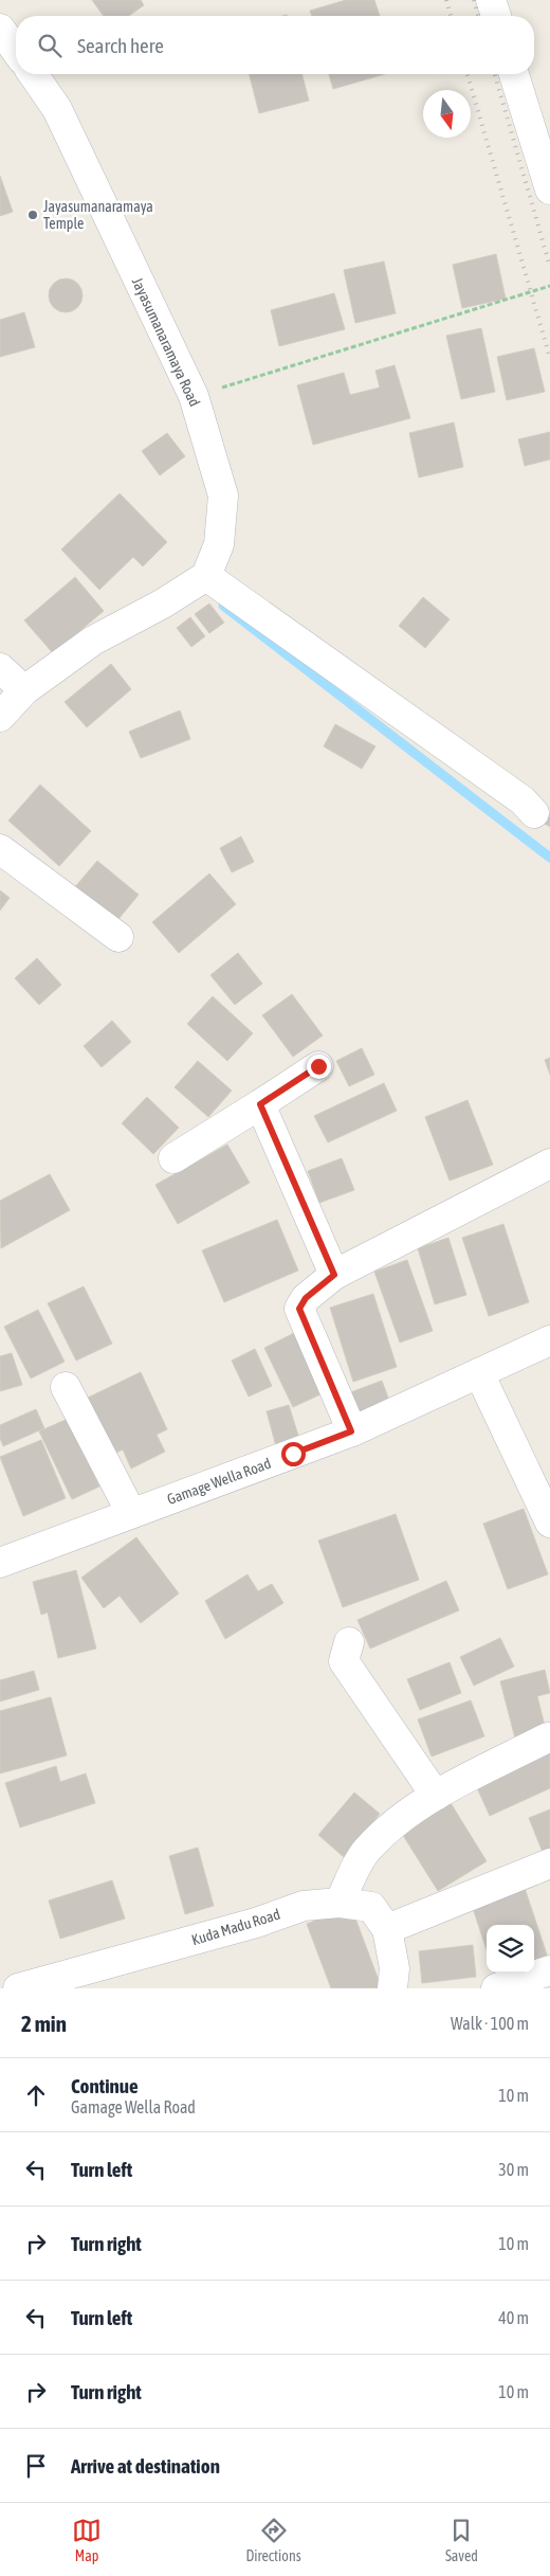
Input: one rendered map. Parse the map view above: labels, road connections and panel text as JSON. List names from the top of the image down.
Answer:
{
  "streets": {
    "street": ["Jayasumanaramaya Road", "Gamage Wella Road", "Kuda Madu Road"]
  },
  "places": ["Jayasumanaramaya Temple"],
  "north": "bottom",
  "page": {
    "search": "Search here",
    "heading": ["2 min", "Walk · 100 m"],
    "list": [
      ["Continue", "Gamage Wella Road", "10 m"],
      ["Turn left", "30 m"],
      ["Turn right", "10 m"],
      ["Turn left", "40 m"],
      ["Turn right", "10 m"],
      "Arrive at destination"
    ],
    "nav": ["Map", "Directions", "Saved"]
  }
}
